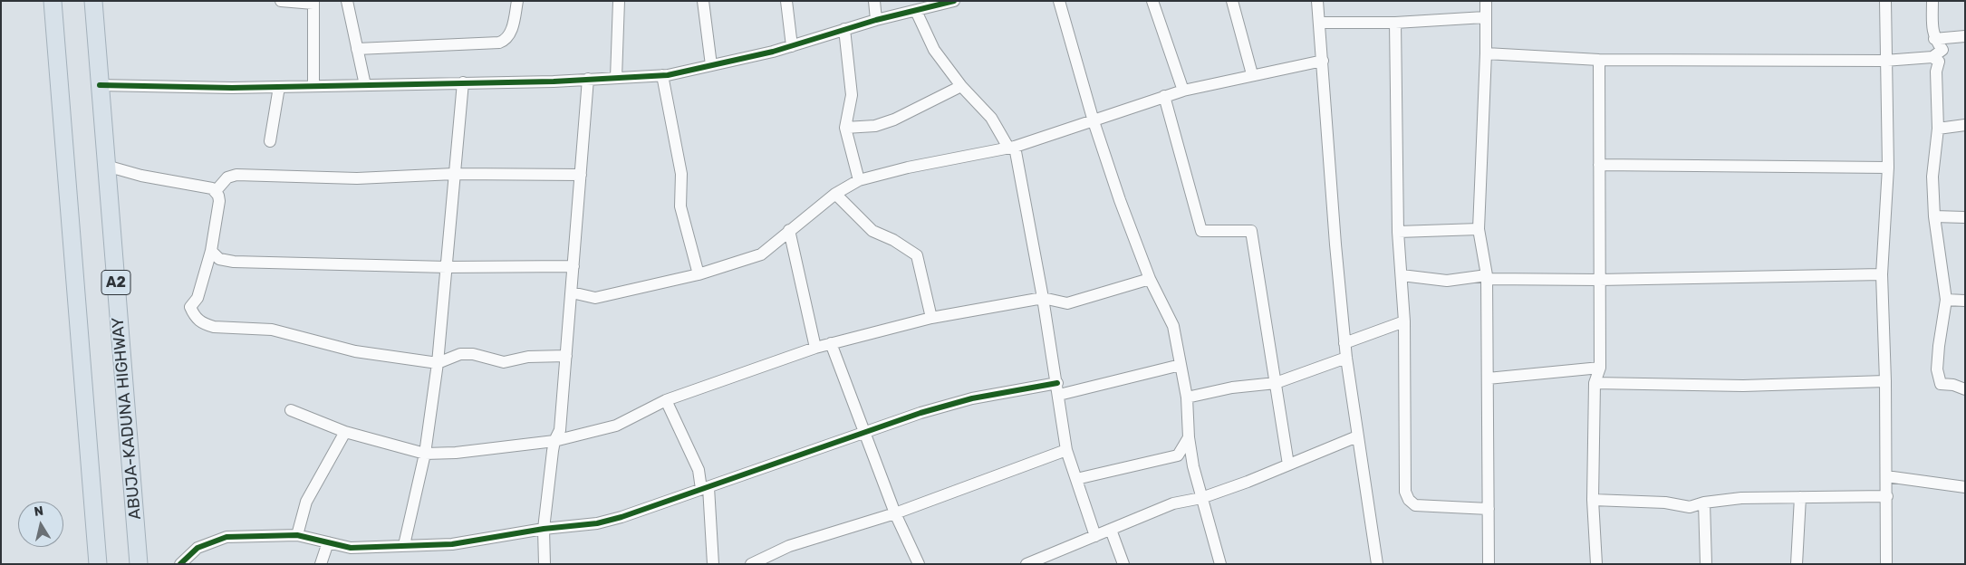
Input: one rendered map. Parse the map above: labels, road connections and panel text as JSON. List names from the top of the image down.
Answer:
{
  "streets": {
    "highway": ["A2", "ABUJA-KADUNA HIGHWAY"]
  },
  "north": "top"
}
